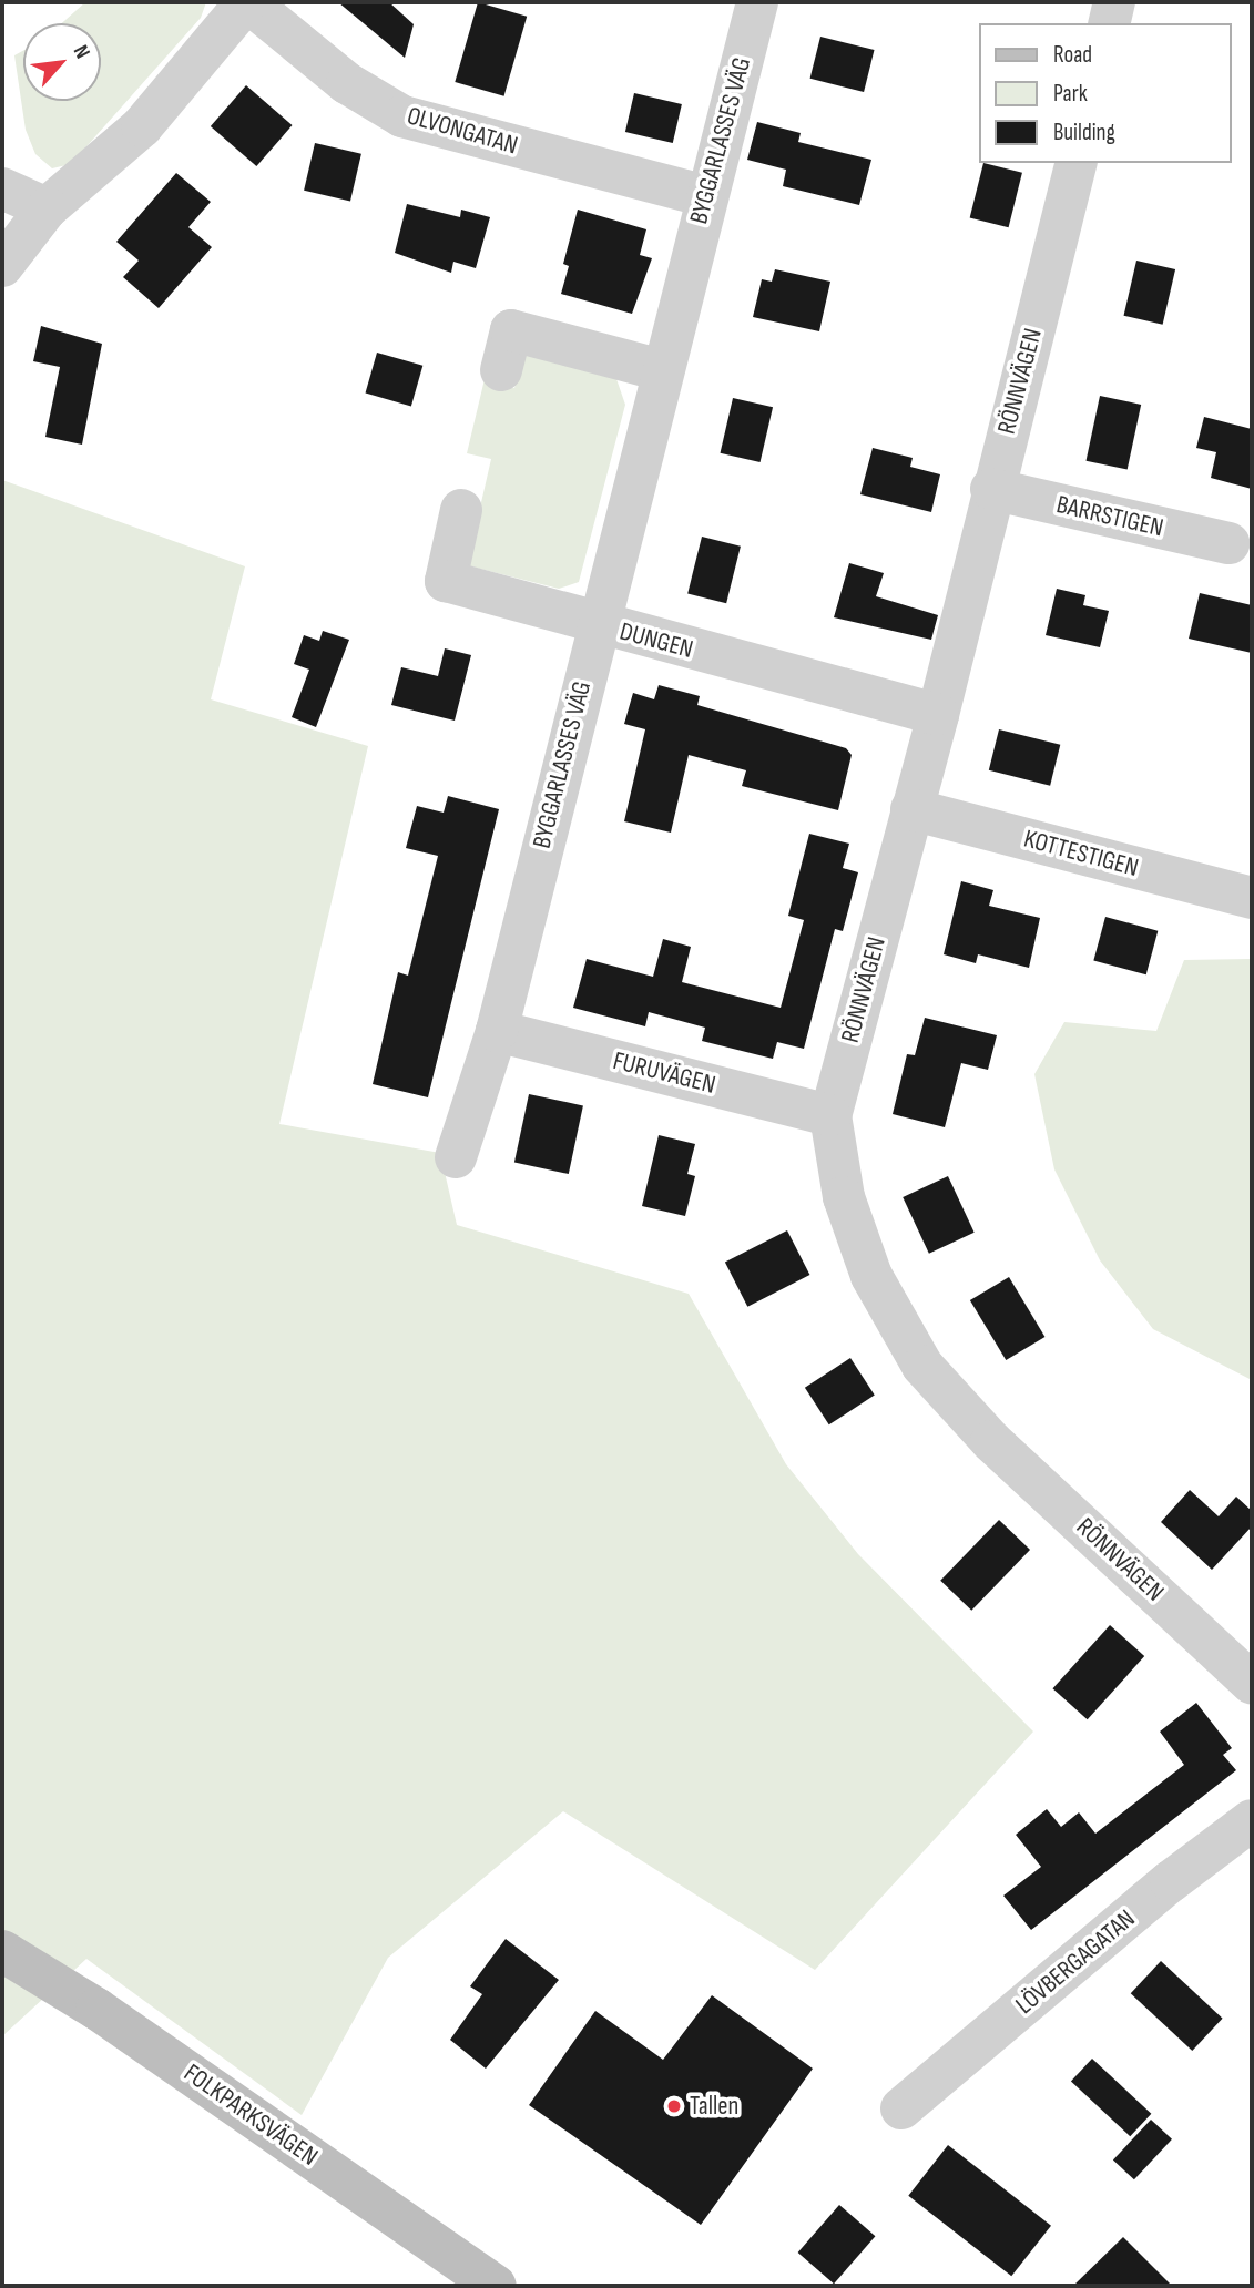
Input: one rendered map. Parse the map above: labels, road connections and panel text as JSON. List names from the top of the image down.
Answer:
{
  "streets": {
    "main road": ["FOLKPARKSVÄGEN"],
    "street": [
      "OLVONGATAN",
      "BYGGARLASSES VÄG",
      "RÖNNVÄGEN",
      "BARRSTIGEN",
      "DUNGEN",
      "KOTTESTIGEN",
      "FURUVÄGEN",
      "LÖVBERGAGATAN"
    ]
  },
  "crossings": [
    ["OLVONGATAN", "BYGGARLASSES VÄG"],
    ["BYGGARLASSES VÄG", "DUNGEN"],
    ["BYGGARLASSES VÄG", "FURUVÄGEN"],
    ["RÖNNVÄGEN", "BARRSTIGEN"],
    ["RÖNNVÄGEN", "DUNGEN"],
    ["RÖNNVÄGEN", "KOTTESTIGEN"],
    ["RÖNNVÄGEN", "FURUVÄGEN"]
  ],
  "places": ["Tallen"],
  "legend": ["Road", "Park", "Building"],
  "north": "top right"
}
